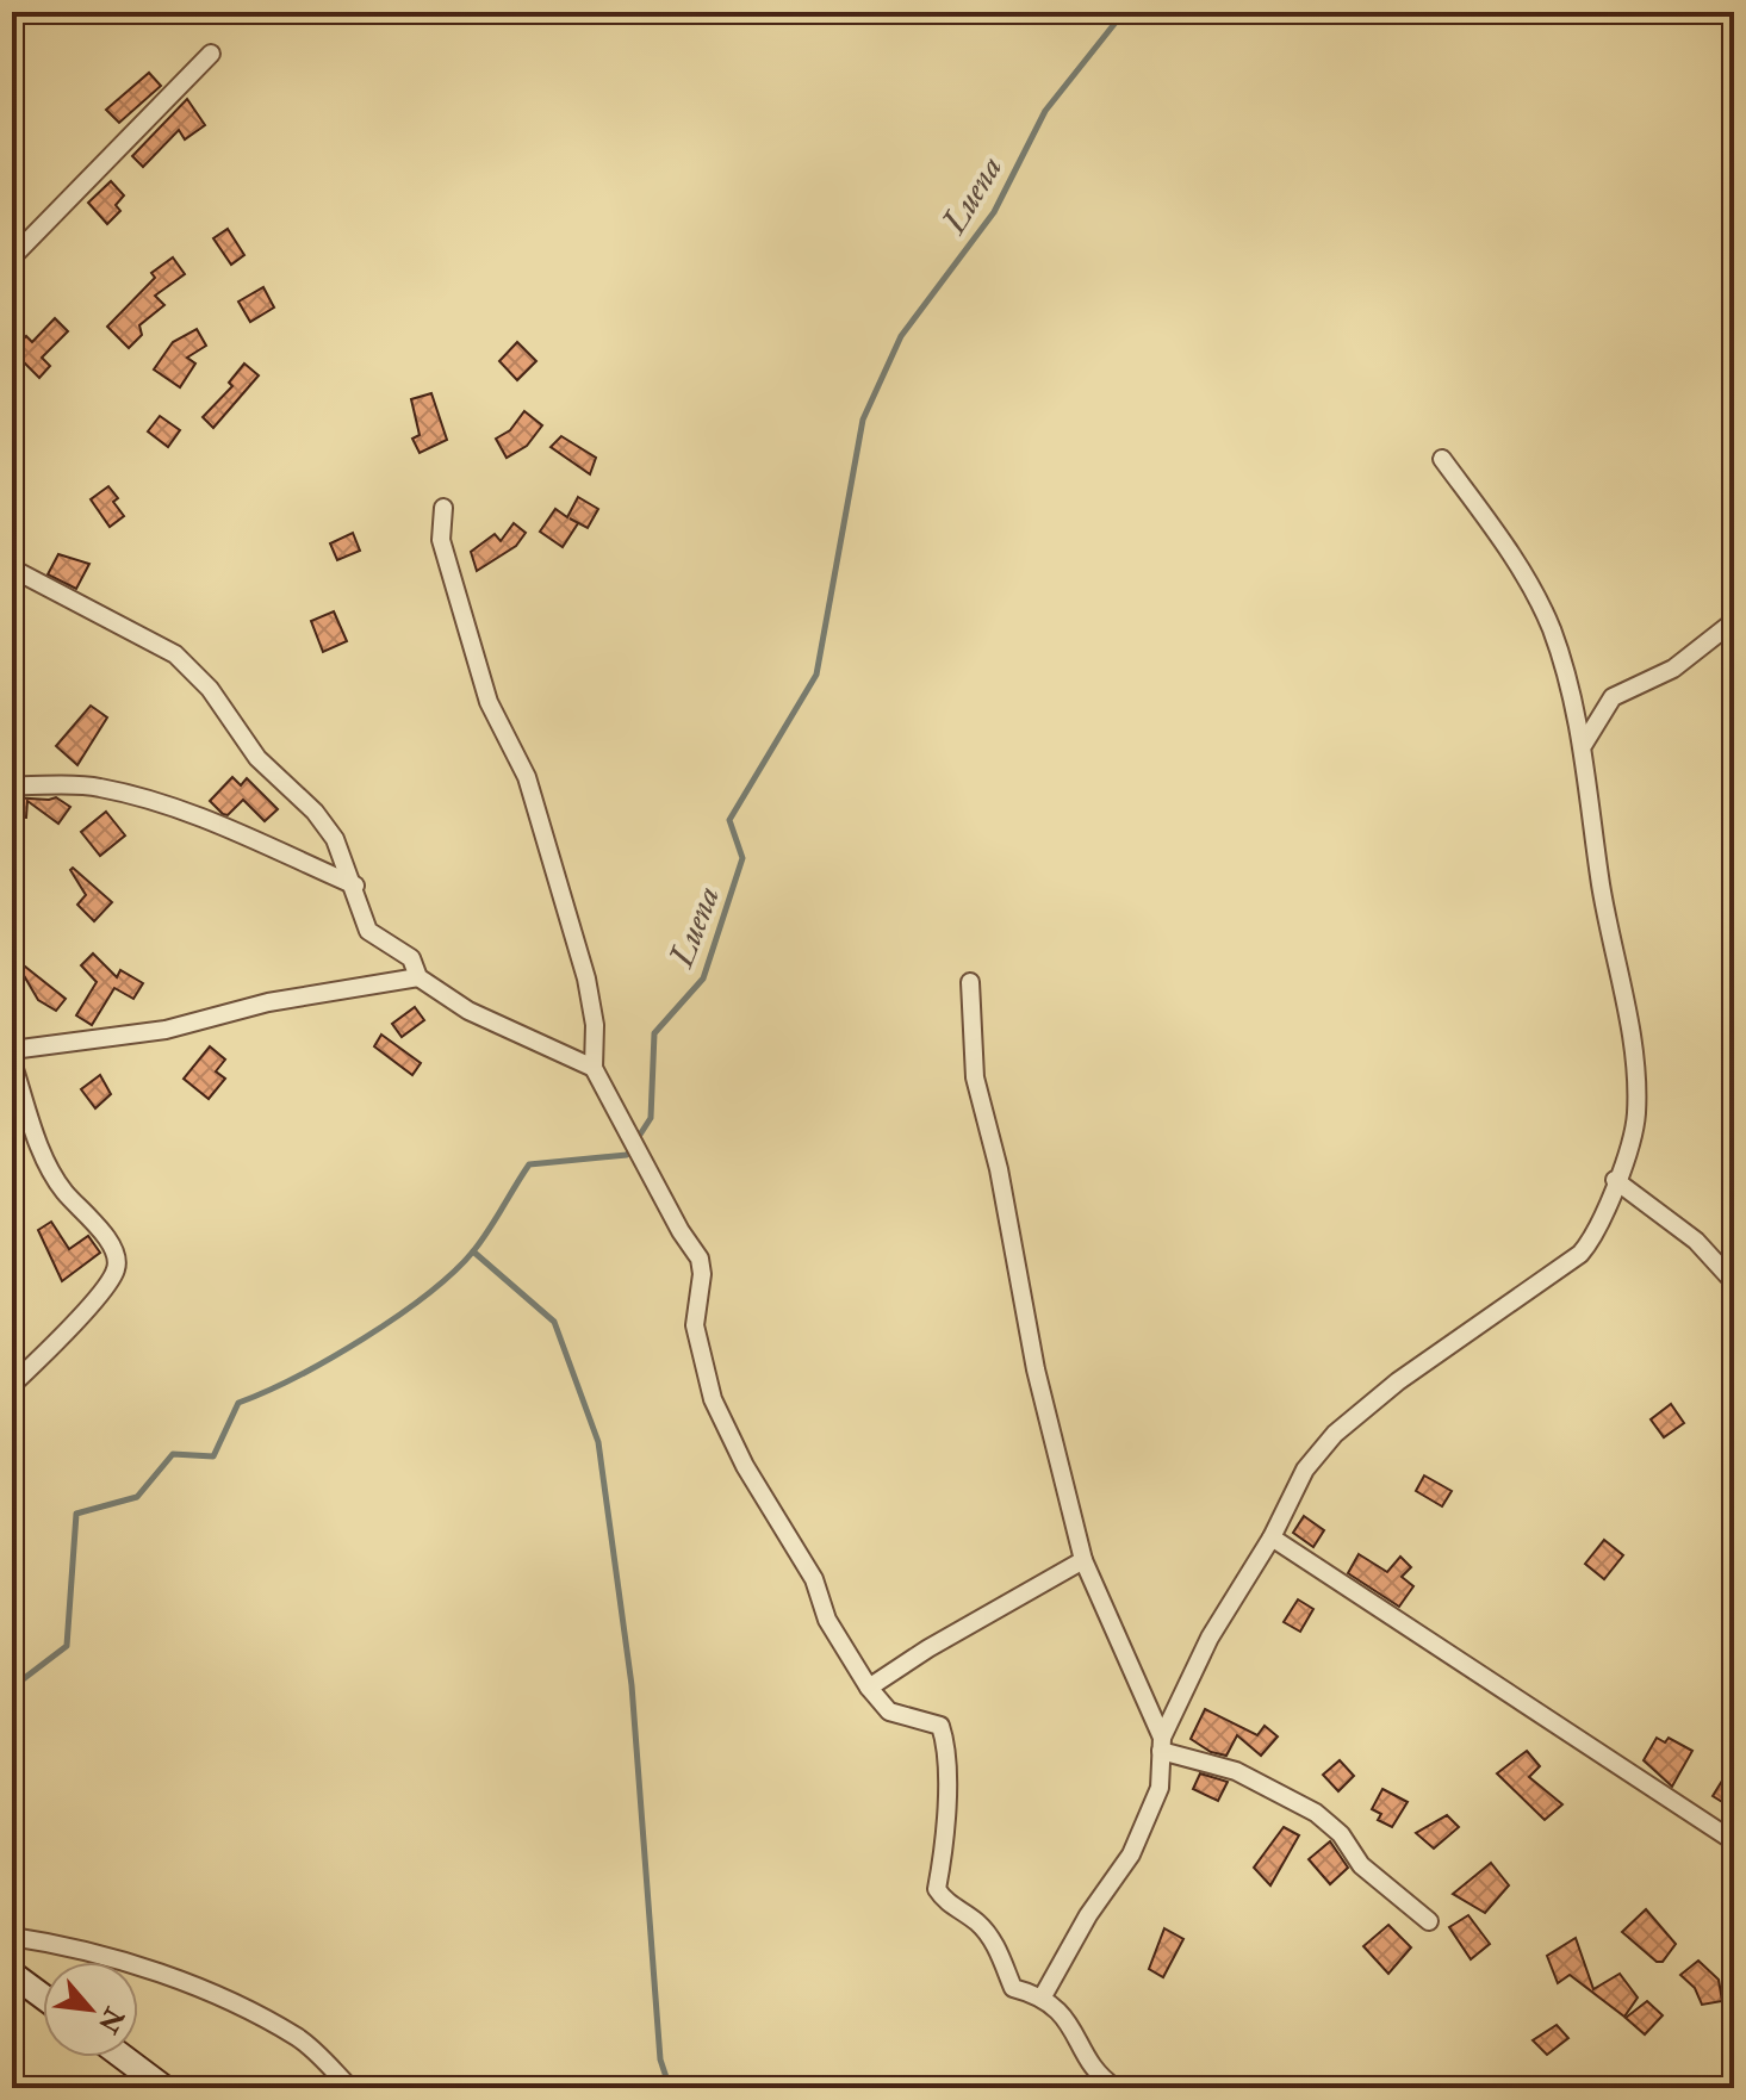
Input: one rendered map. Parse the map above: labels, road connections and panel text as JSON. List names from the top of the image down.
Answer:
{
  "water": ["Luena"],
  "north": "bottom right"
}
